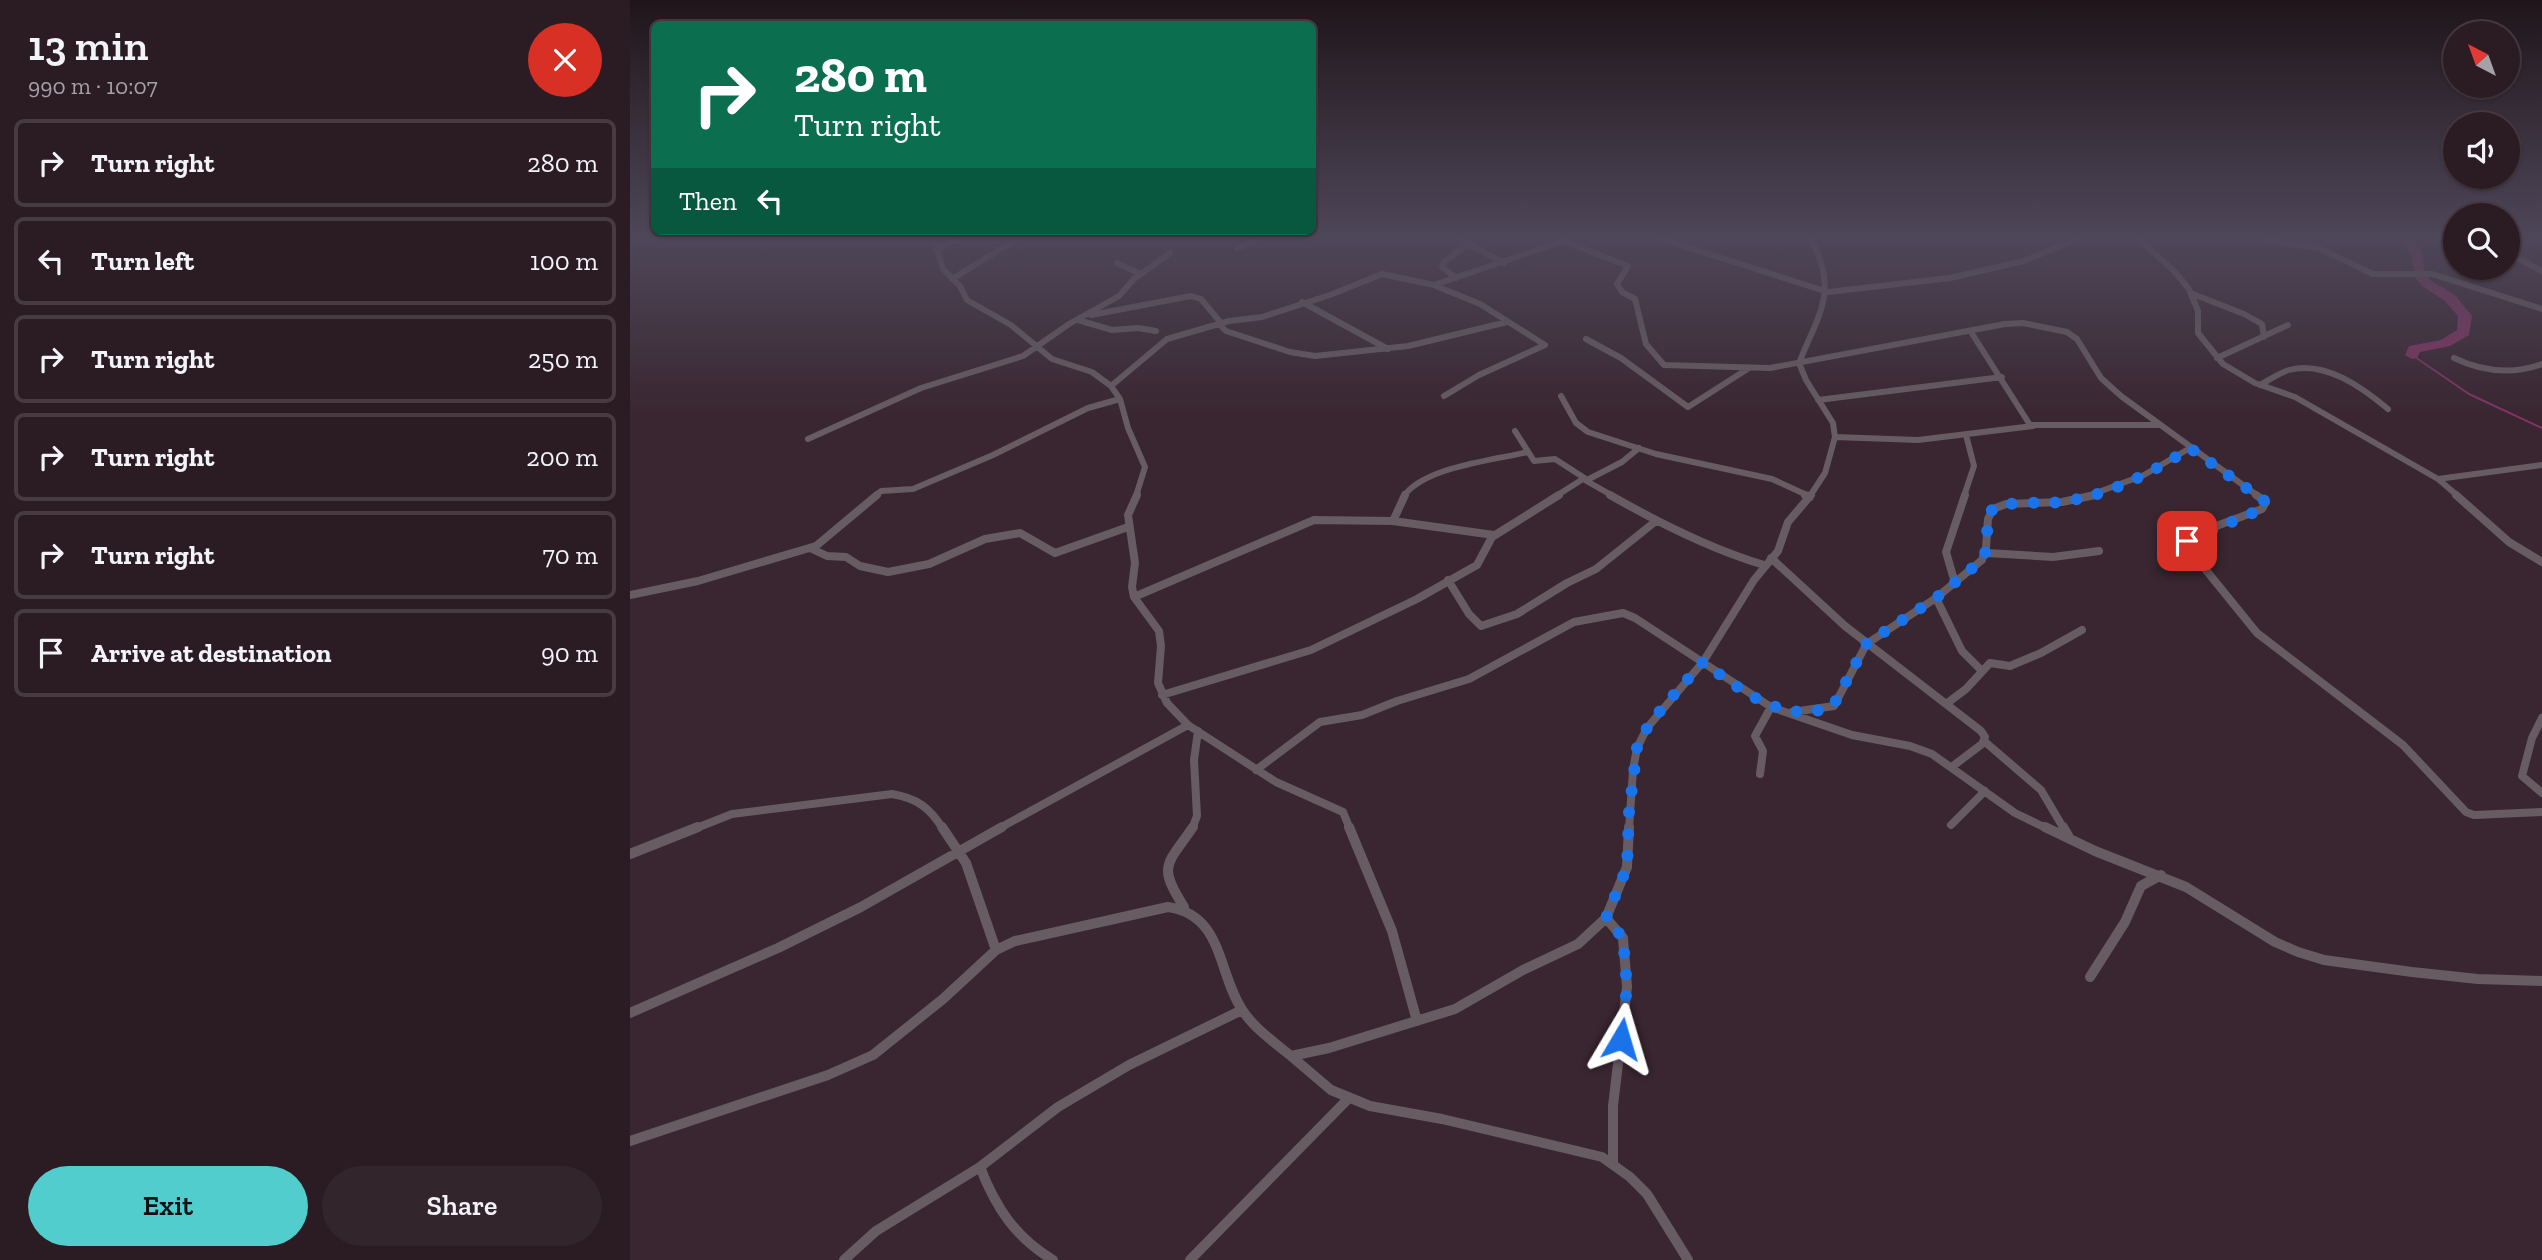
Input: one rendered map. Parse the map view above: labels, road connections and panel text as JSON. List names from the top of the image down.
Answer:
{
  "north": "top left",
  "page": {
    "heading": ["13 min", "990 m · 10:07"],
    "turn": ["280 m", "Turn right"],
    "list": [
      {
        "name": "Turn right",
        "value": "280 m"
      },
      {
        "name": "Turn left",
        "value": "100 m"
      },
      {
        "name": "Turn right",
        "value": "250 m"
      },
      {
        "name": "Turn right",
        "value": "200 m"
      },
      {
        "name": "Turn right",
        "value": "70 m"
      },
      {
        "name": "Arrive at destination",
        "value": "90 m"
      }
    ],
    "then": "Then",
    "buttons": ["Exit", "Share"]
  }
}
